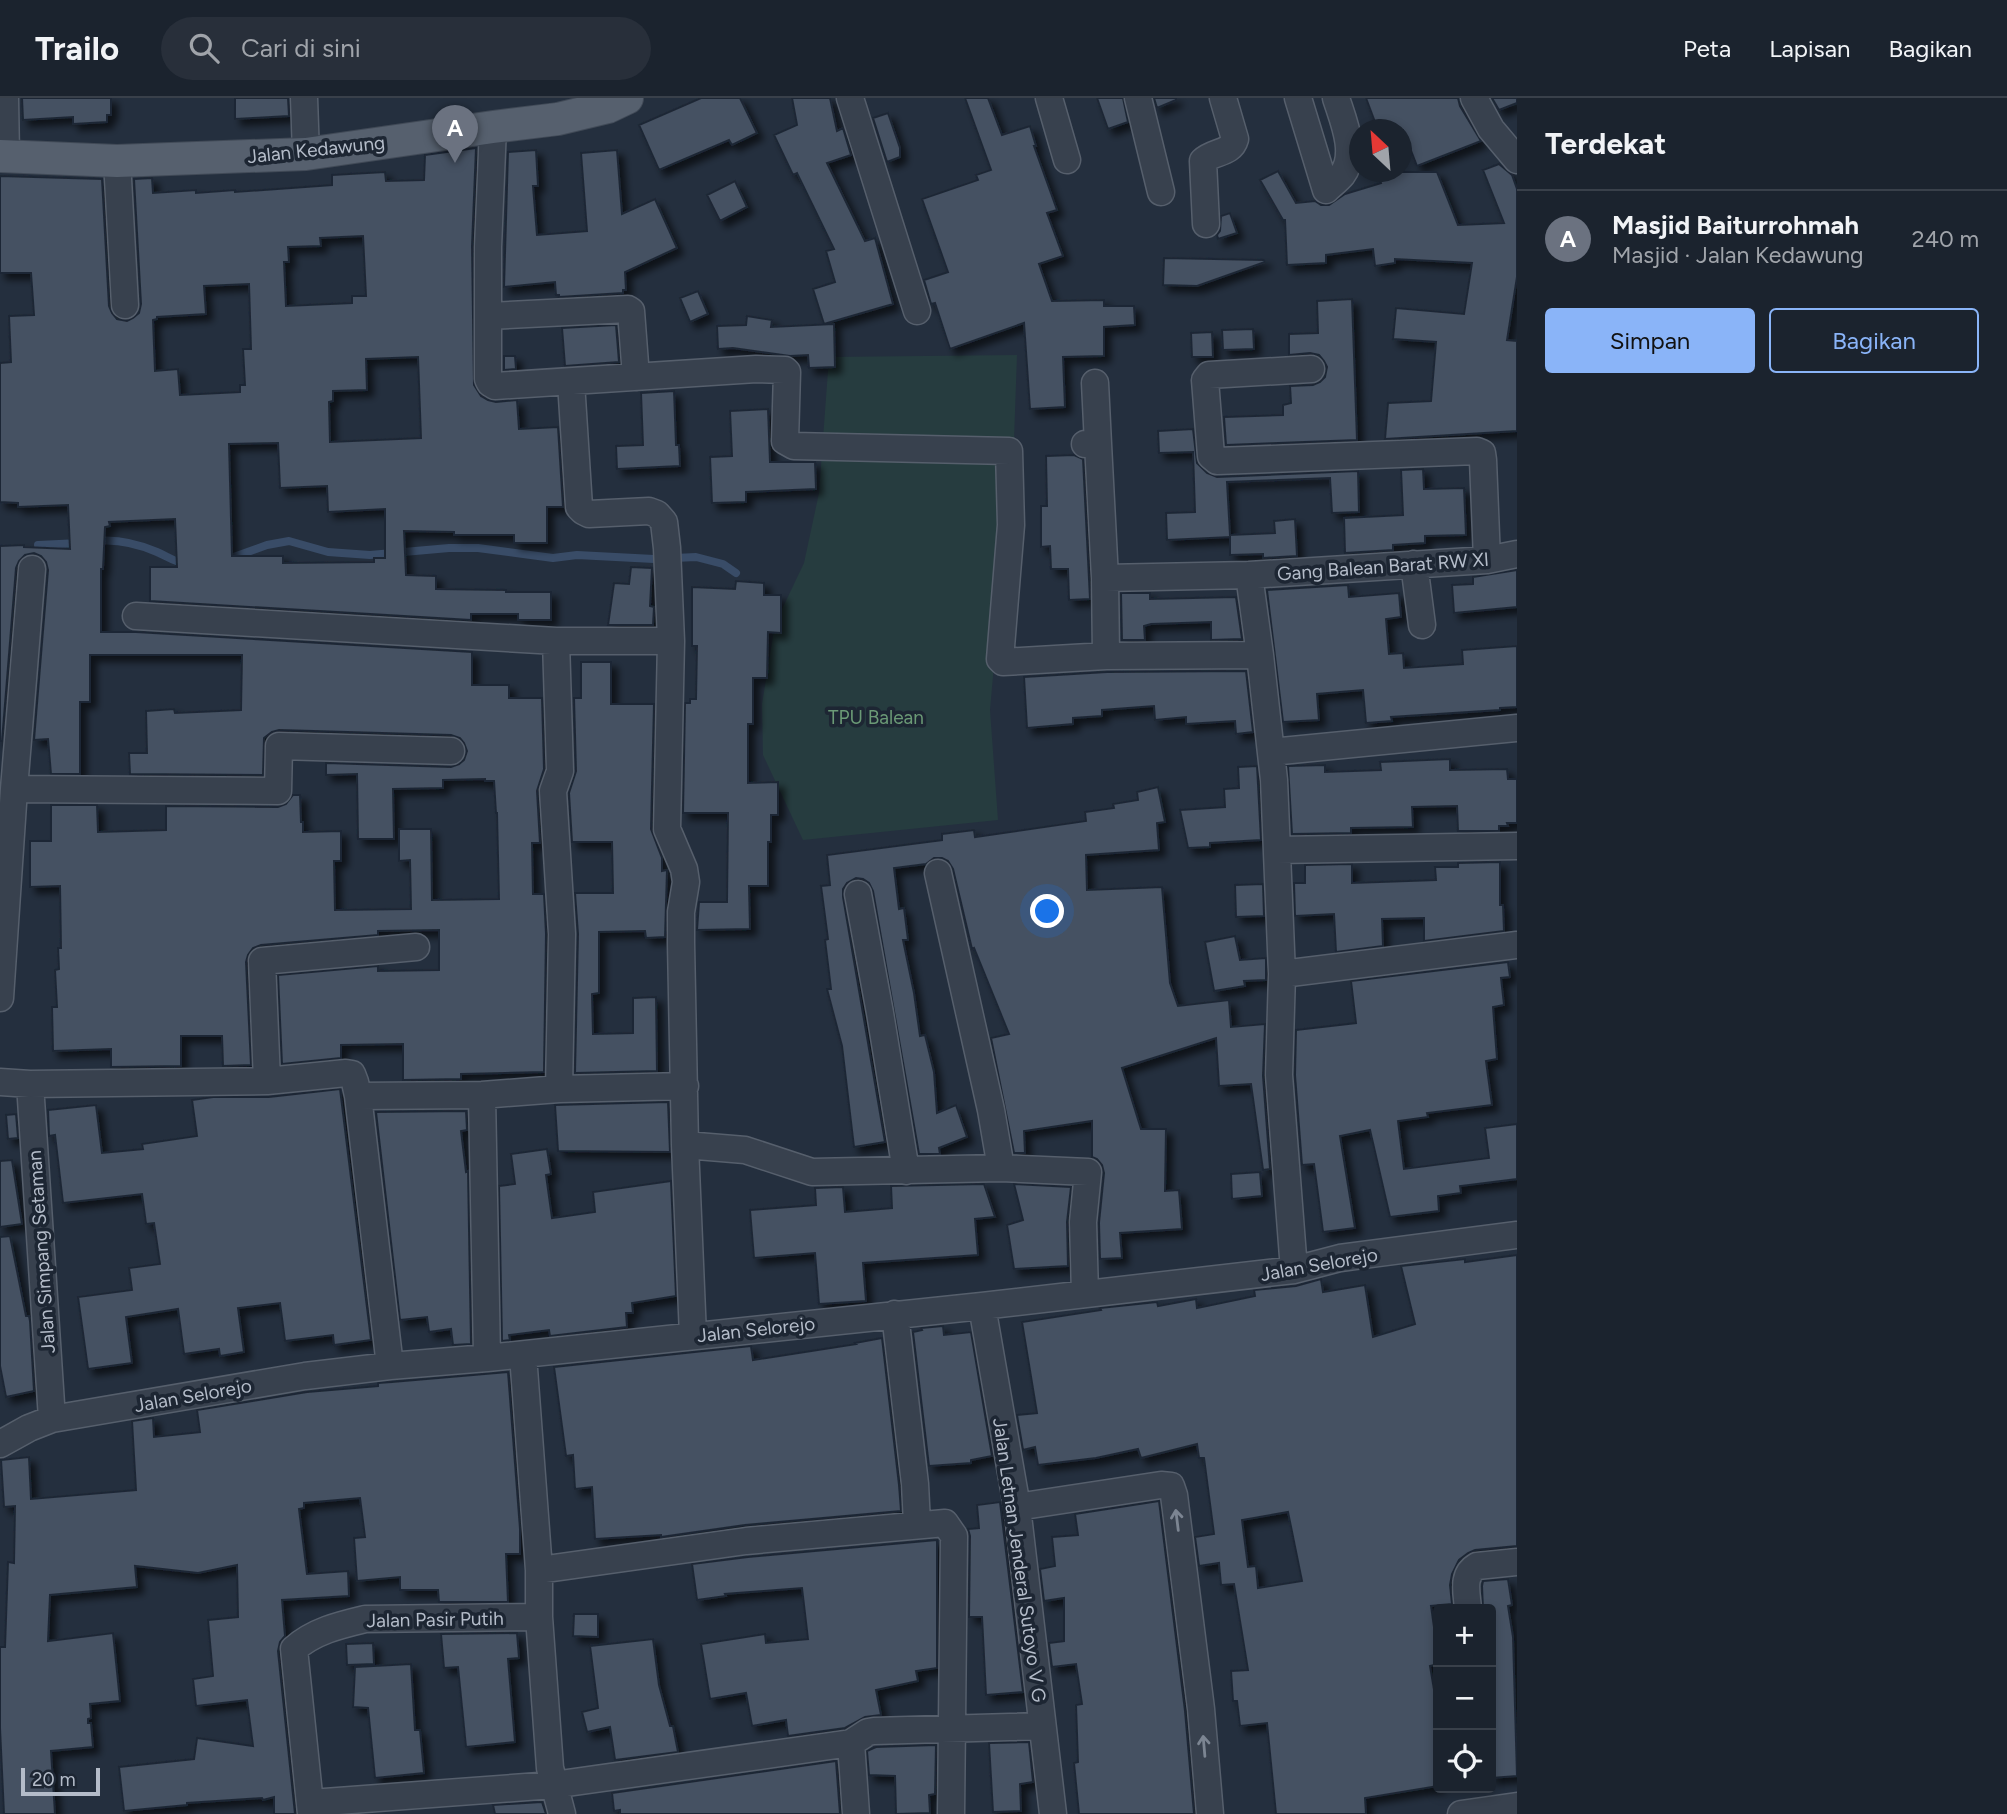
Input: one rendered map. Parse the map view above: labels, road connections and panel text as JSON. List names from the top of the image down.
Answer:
{
  "streets": {
    "main road": ["Jalan Kedawung"],
    "street": [
      "Gang Balean Barat RW XI",
      "Jalan Simpang Setaman",
      "Jalan Selorejo",
      "Jalan Letnan Jenderal Sutoyo V G",
      "Jalan Pasir Putih"
    ]
  },
  "crossings": [
    ["Jalan Simpang Setaman", "Jalan Selorejo"],
    ["Jalan Selorejo", "Jalan Letnan Jenderal Sutoyo V G"]
  ],
  "parks": ["TPU Balean"],
  "scale_bar": "20 m",
  "north": "top left",
  "page": {
    "header": "Trailo",
    "search": "Cari di sini",
    "nav": ["Peta", "Lapisan", "Bagikan"],
    "heading": "Terdekat",
    "pins": "A",
    "list": [
      {
        "mark": "A",
        "name": "Masjid Baiturrohmah",
        "note": "Masjid · Jalan Kedawung",
        "value": "240 m"
      }
    ],
    "buttons": ["Simpan", "Bagikan"],
    "map_buttons": ["+", "−"],
    "scale": "20 m"
  }
}
